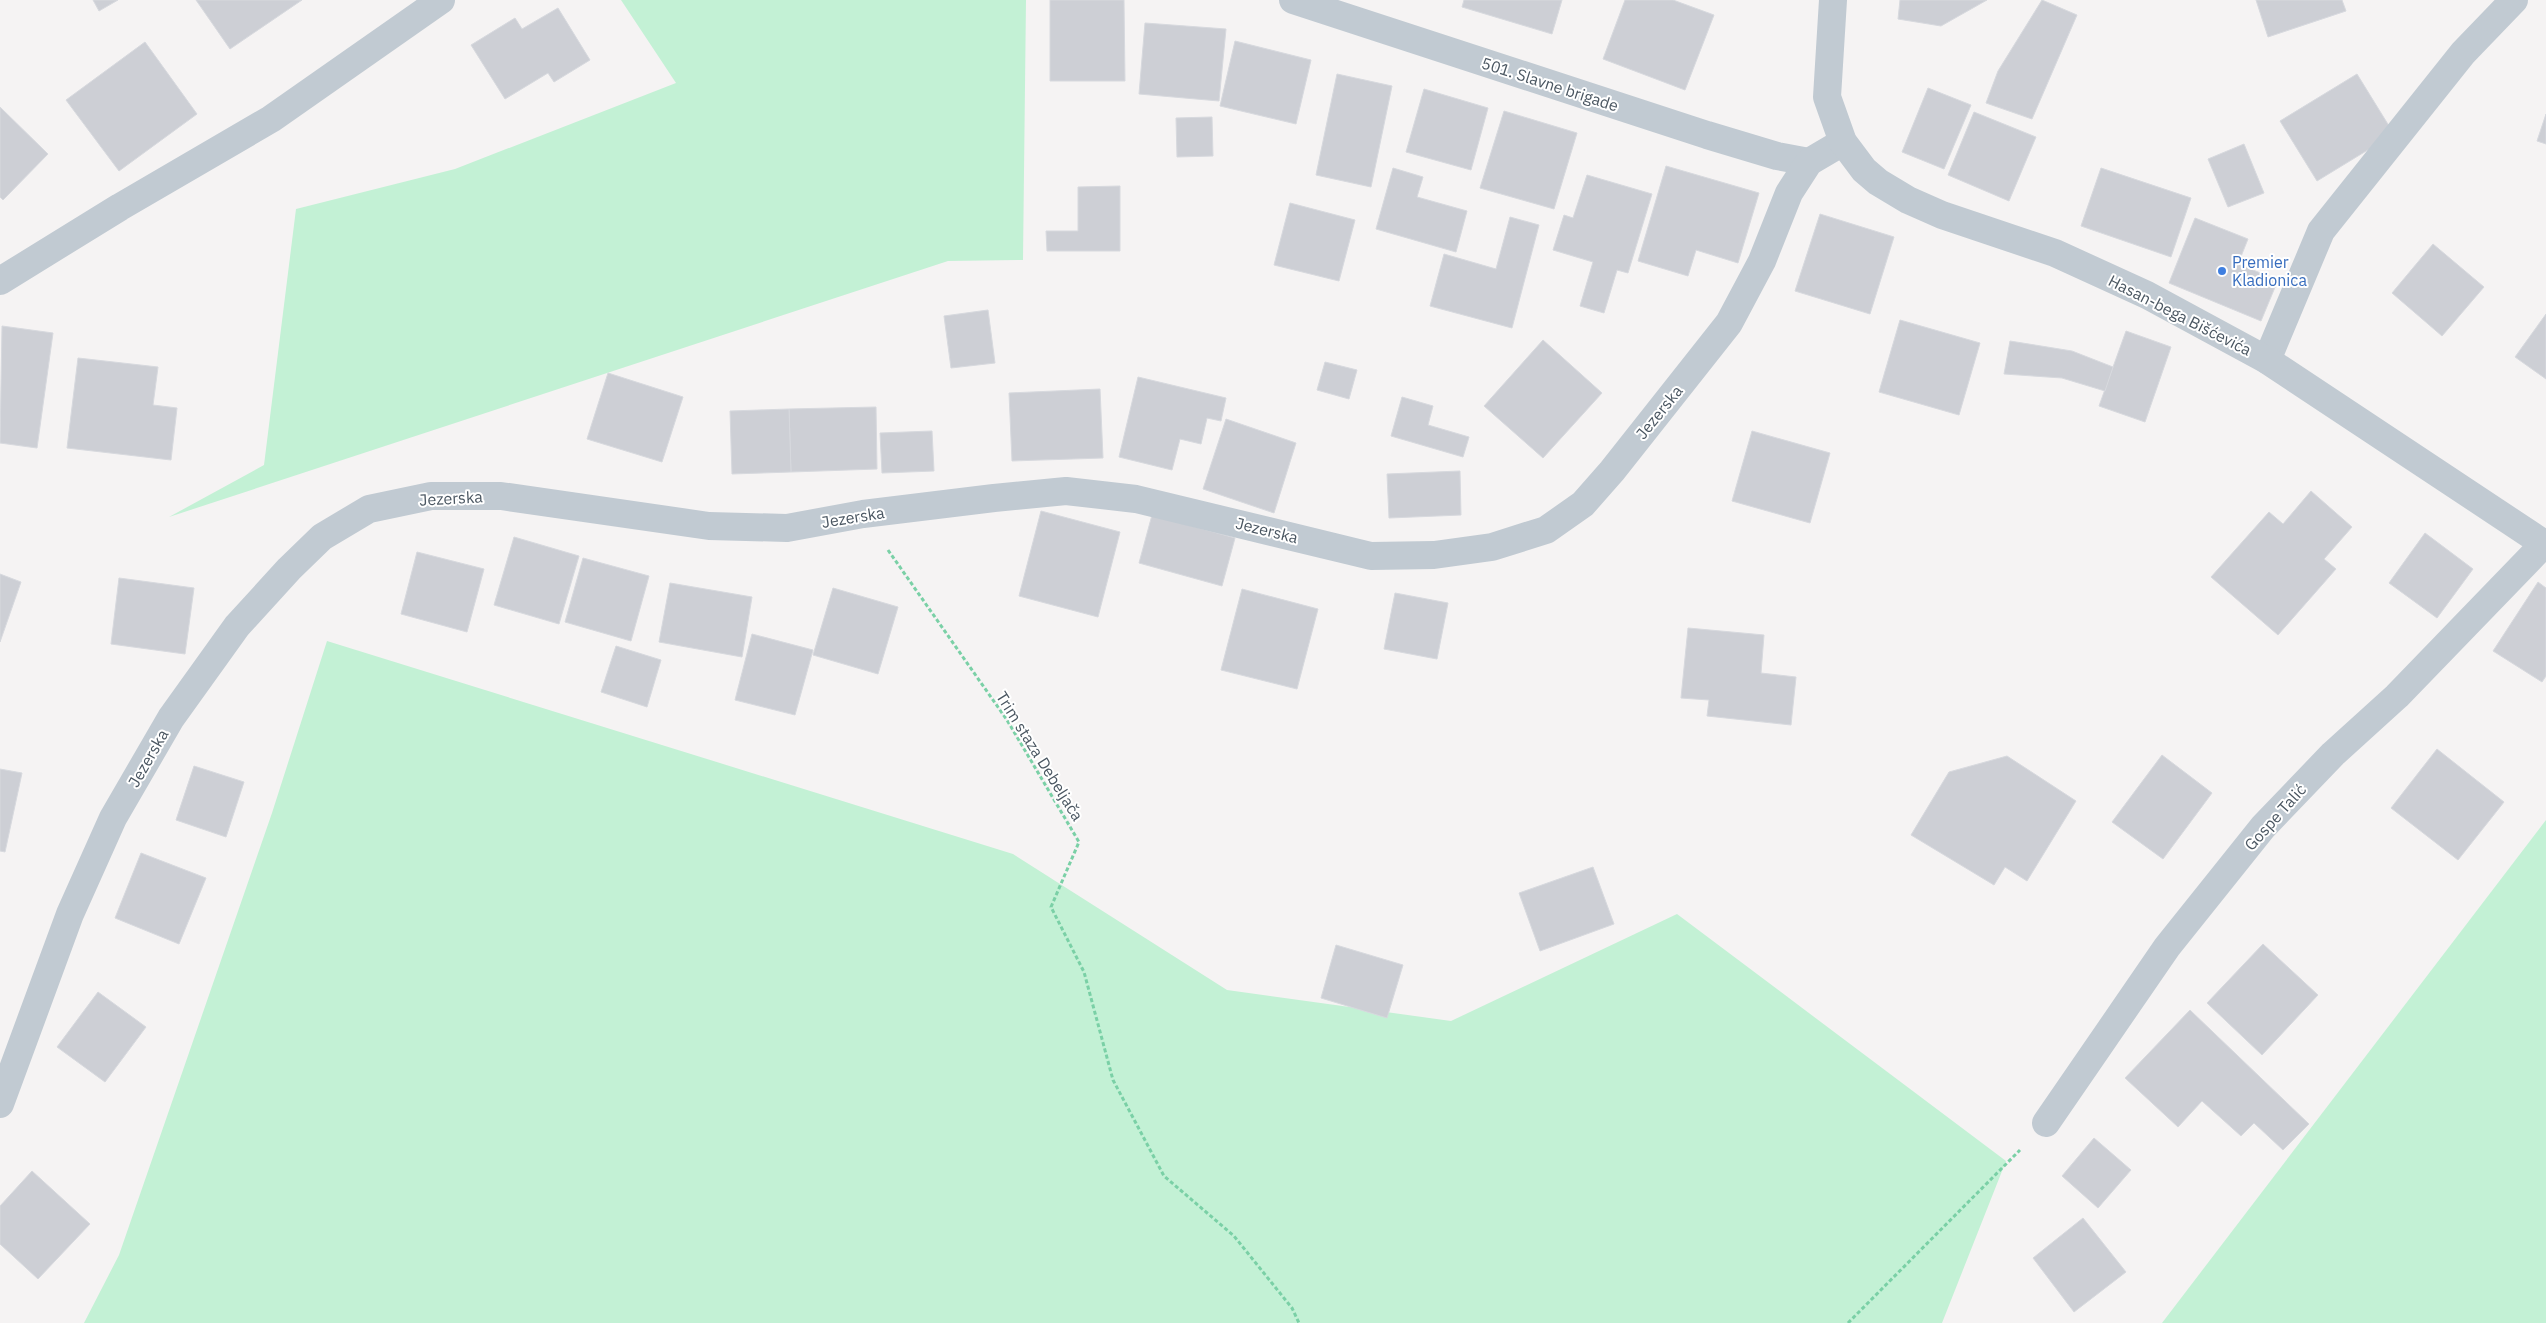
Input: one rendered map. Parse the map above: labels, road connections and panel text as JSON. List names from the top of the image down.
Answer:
{
  "streets": {
    "street": [
      "501. Slavne brigade",
      "Hasan-bega Bišćevića",
      "Jezerska",
      "Gospe Talić"
    ],
    "path": ["Trim staza Debeljača"]
  },
  "crossings": [
    ["501. Slavne brigade", "Jezerska"],
    ["Hasan-bega Bišćevića", "Jezerska"],
    ["Hasan-bega Bišćevića", "Gospe Talić"],
    ["Jezerska", "Trim staza Debeljača"]
  ],
  "places": ["Premier Kladionica"]
}
